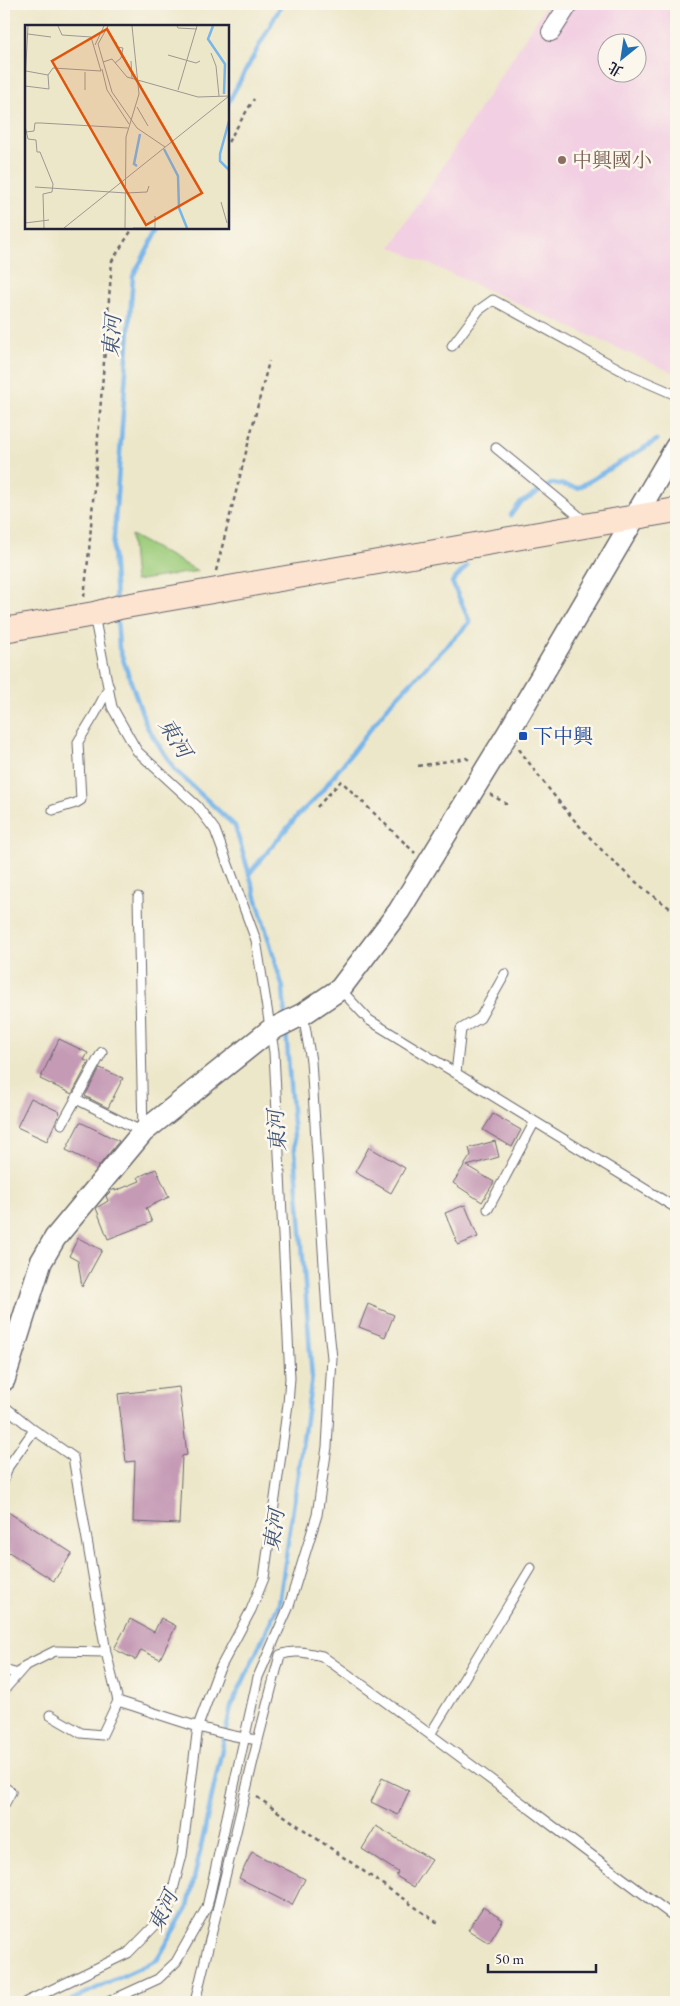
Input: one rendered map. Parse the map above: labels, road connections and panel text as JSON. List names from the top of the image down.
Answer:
{
  "water": ["東河"],
  "places": {
    "other": ["中興國小"],
    "transit": ["下中興"]
  },
  "scale_bar": "50 m",
  "north": "bottom left"
}
